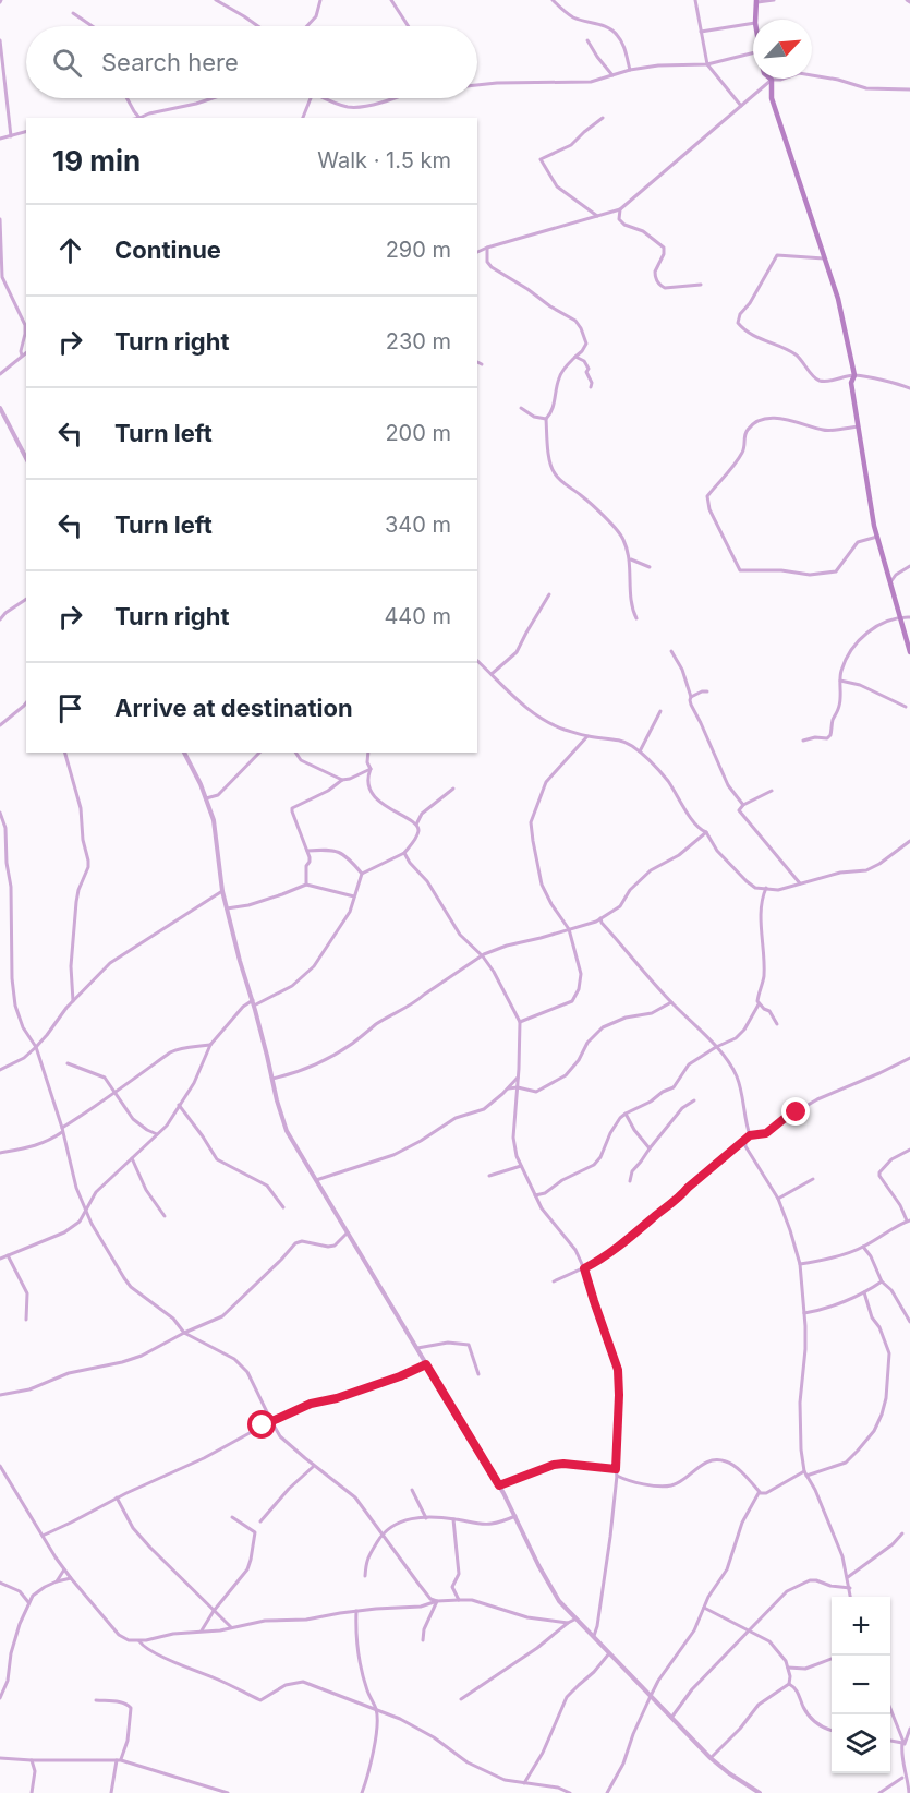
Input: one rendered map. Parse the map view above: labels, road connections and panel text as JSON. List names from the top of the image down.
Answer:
{
  "north": "top right",
  "page": {
    "search": "Search here",
    "heading": ["19 min", "Walk · 1.5 km"],
    "list": [
      ["Continue", "290 m"],
      ["Turn right", "230 m"],
      ["Turn left", "200 m"],
      ["Turn left", "340 m"],
      ["Turn right", "440 m"],
      "Arrive at destination"
    ],
    "map_buttons": ["+", "−"]
  }
}
